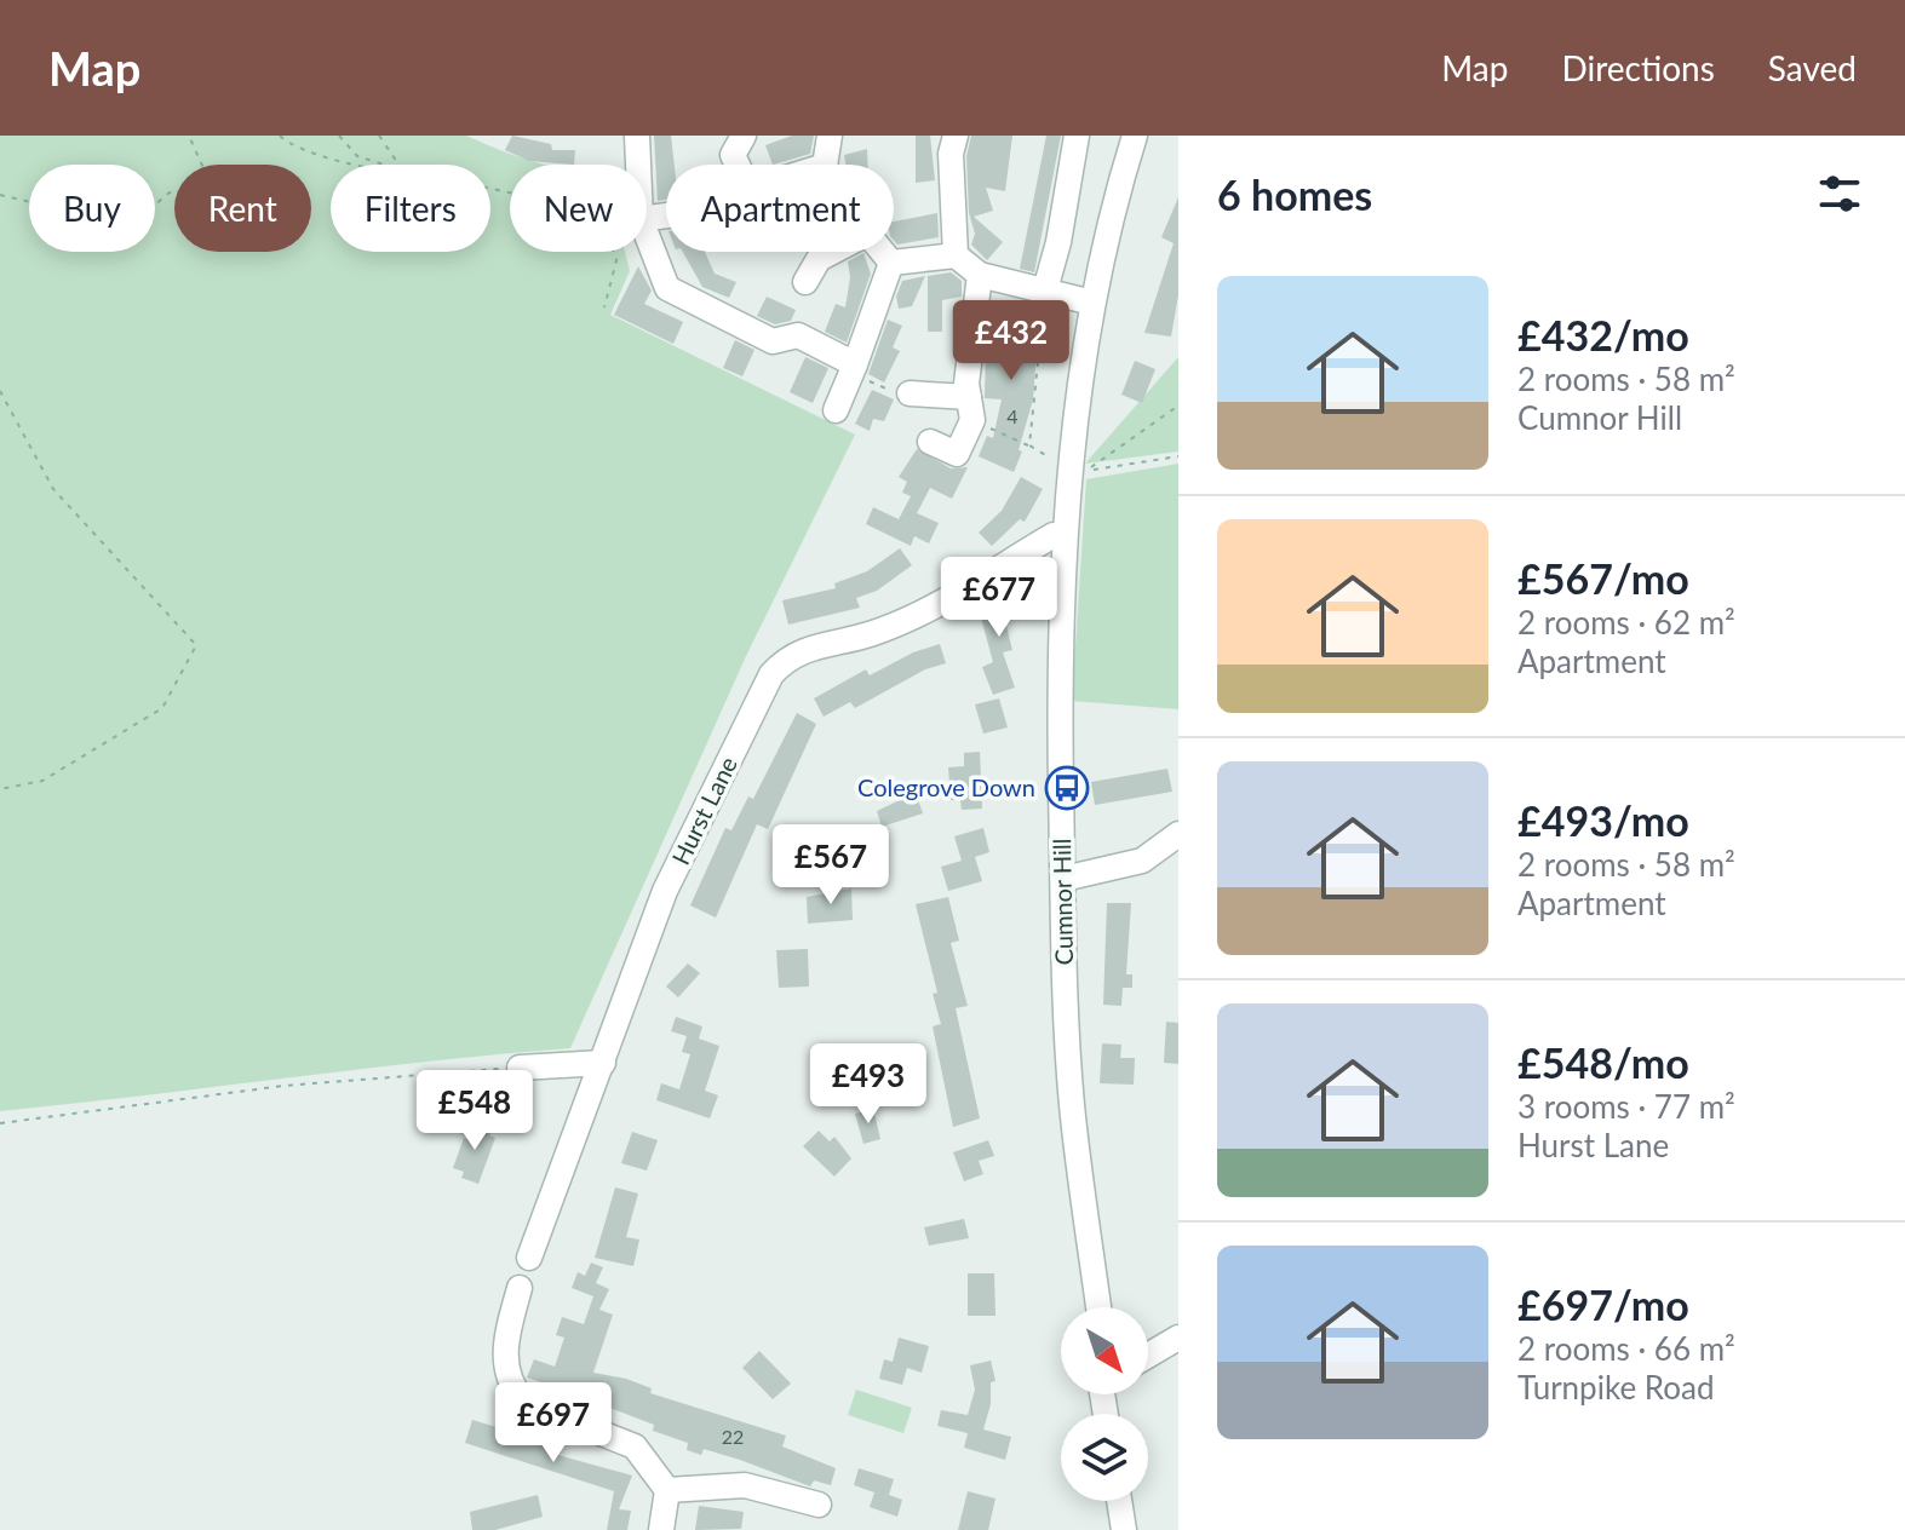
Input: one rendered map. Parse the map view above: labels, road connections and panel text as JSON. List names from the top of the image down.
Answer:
{
  "streets": {
    "street": ["Hurst Lane", "Cumnor Hill"]
  },
  "crossings": [
    ["Hurst Lane", "Cumnor Hill"]
  ],
  "places": {
    "bus stop": ["Colegrove Down"]
  },
  "house_numbers": ["4", "22"],
  "north": "bottom right",
  "page": {
    "header": "Map",
    "nav": ["Map", "Directions", "Saved"],
    "heading": "6 homes",
    "chip": [
      "Buy",
      "Rent",
      "Filters",
      "New",
      "Apartment"
    ],
    "list": [
      {
        "name": "£432/mo",
        "note": "2 rooms · 58 m² · Cumnor Hill"
      },
      {
        "name": "£567/mo",
        "note": "2 rooms · 62 m² · Apartment"
      },
      {
        "name": "£493/mo",
        "note": "2 rooms · 58 m² · Apartment"
      },
      {
        "name": "£548/mo",
        "note": "3 rooms · 77 m² · Hurst Lane"
      },
      {
        "name": "£697/mo",
        "note": "2 rooms · 66 m² · Turnpike Road"
      }
    ],
    "price": [
      "£432",
      "£677",
      "£567",
      "£493",
      "£548",
      "£697"
    ]
  }
}
